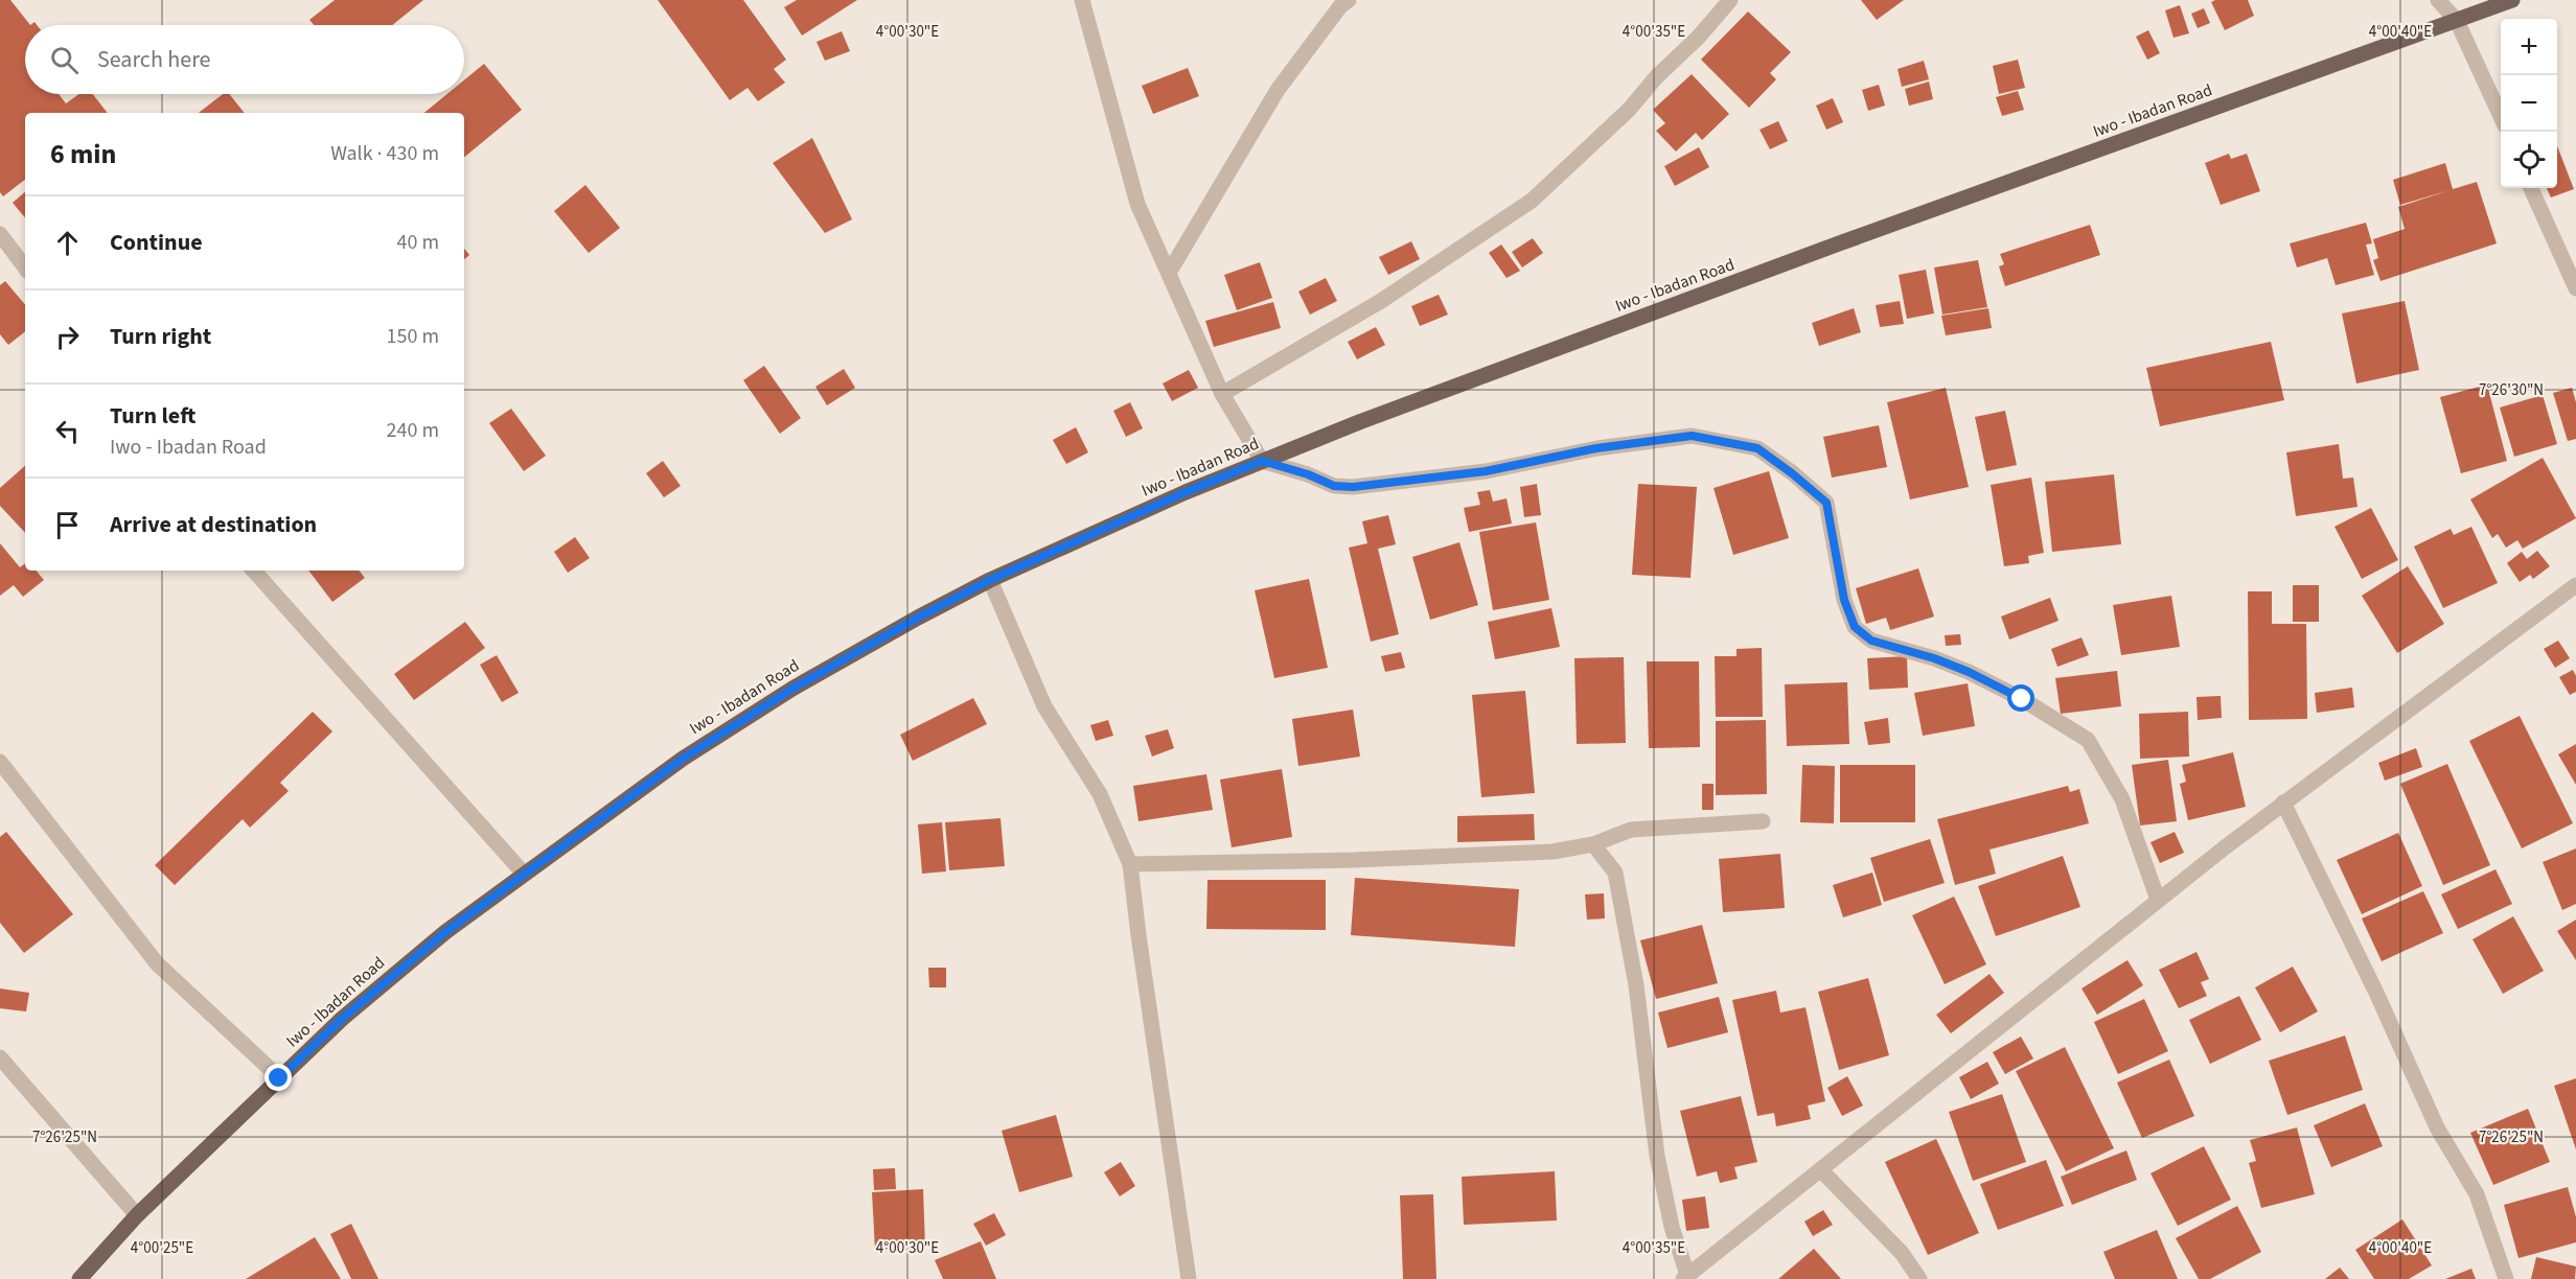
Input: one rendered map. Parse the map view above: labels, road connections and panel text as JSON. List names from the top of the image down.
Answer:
{
  "streets": {
    "main road": ["Iwo - Ibadan Road"]
  },
  "page": {
    "map_buttons": ["+", "−"],
    "search": "Search here",
    "heading": ["6 min", "Walk · 430 m"],
    "list": [
      ["Continue", "40 m"],
      ["Turn right", "150 m"],
      ["Turn left", "Iwo - Ibadan Road", "240 m"],
      "Arrive at destination"
    ]
  },
  "coordinates": [
    "4°00'30\"E",
    "4°00'35\"E",
    "4°00'40\"E",
    "7°26'30\"N",
    "7°26'25\"N",
    "4°00'25\"E"
  ]
}
